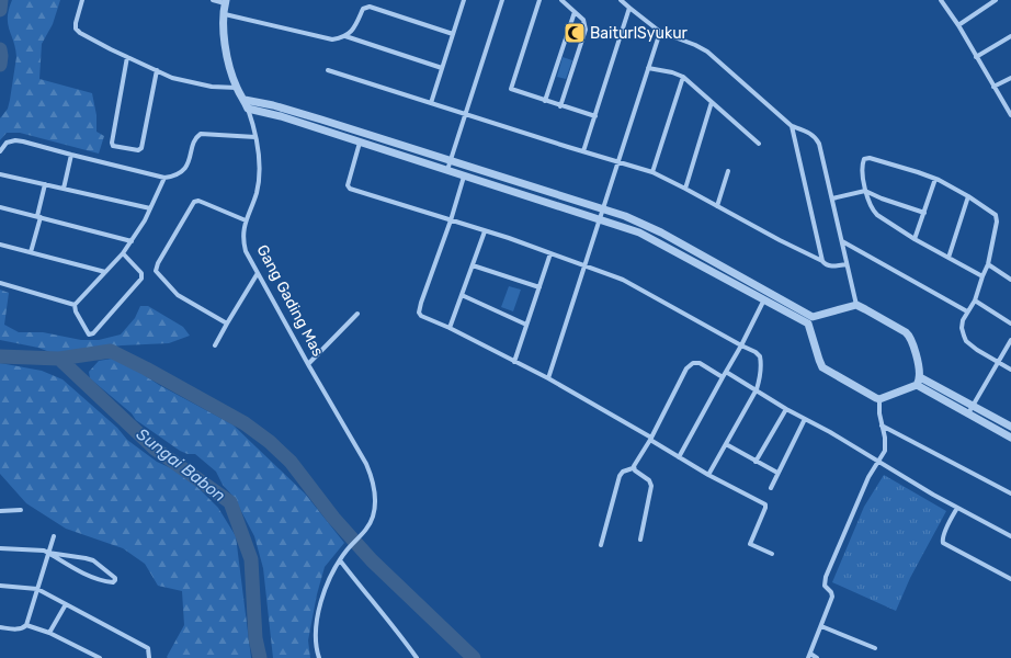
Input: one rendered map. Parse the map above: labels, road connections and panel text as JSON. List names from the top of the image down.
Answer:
{
  "streets": {
    "street": ["Gang Gading Mas"]
  },
  "water": ["Sungai Babon"],
  "places": {
    "mosque": ["BaiturlSyukur"]
  }
}
